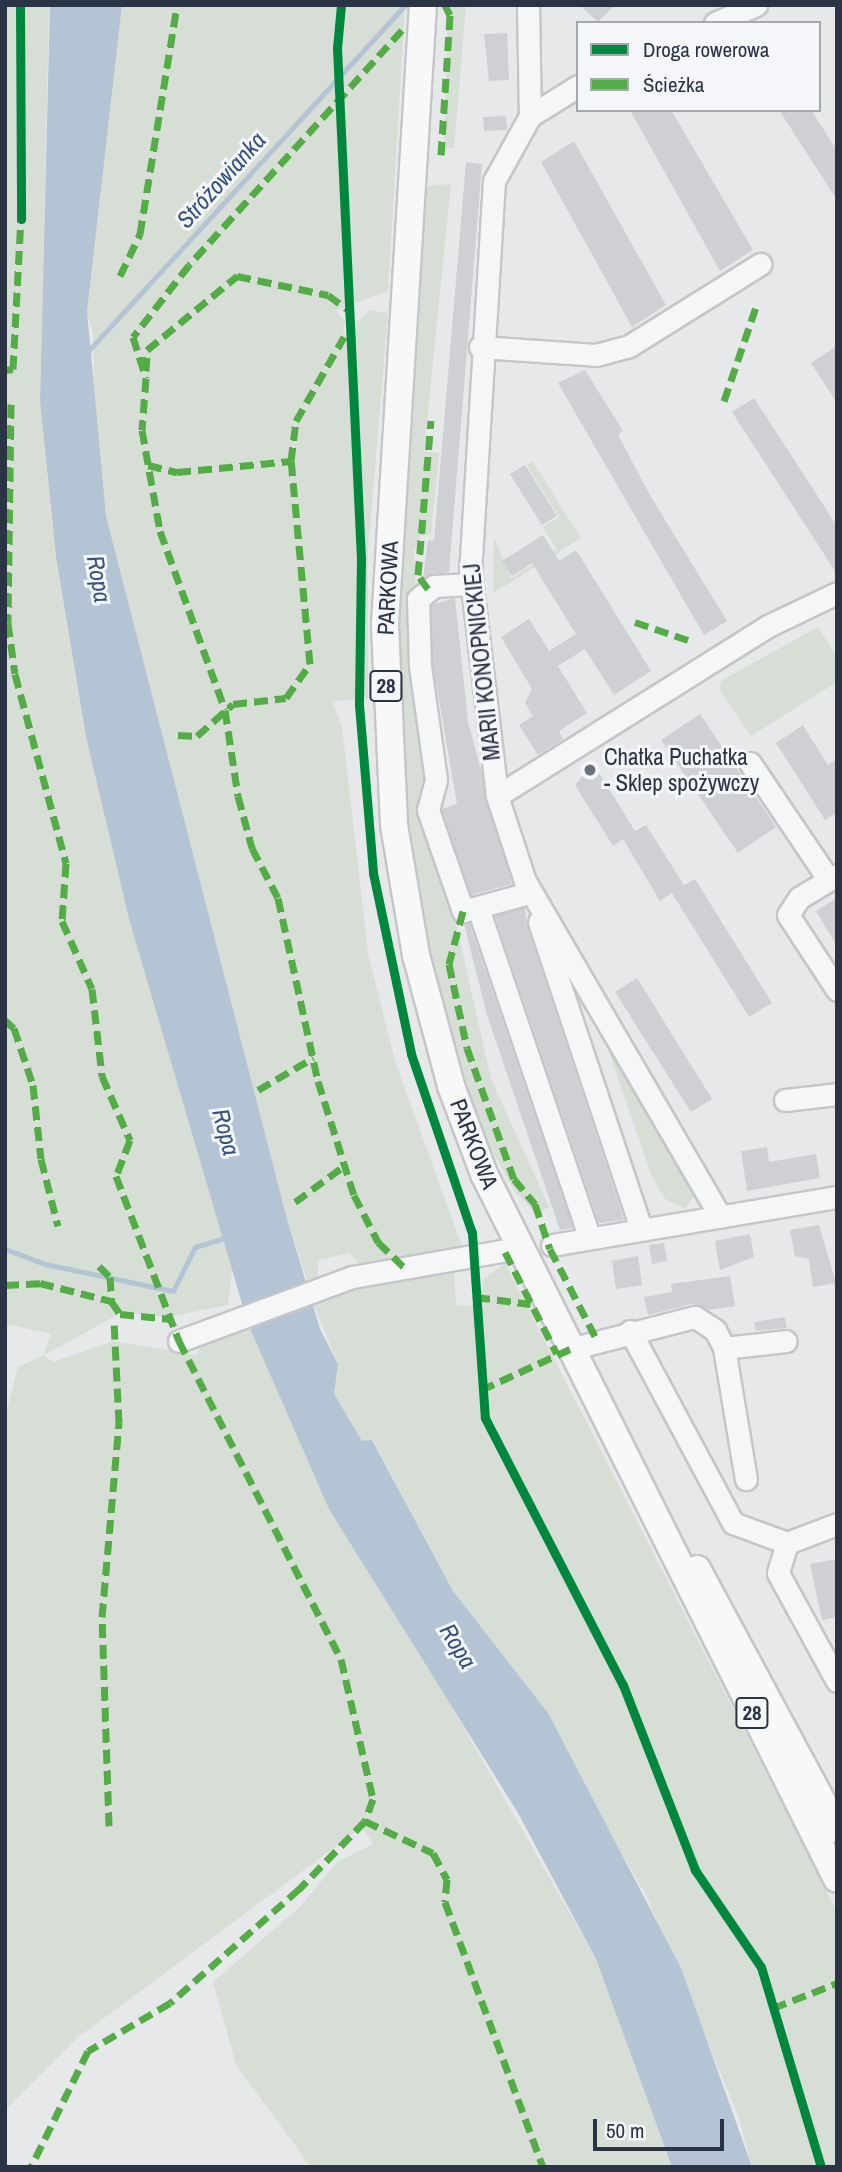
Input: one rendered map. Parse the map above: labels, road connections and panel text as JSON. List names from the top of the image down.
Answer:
{
  "streets": {
    "main road": ["PARKOWA", "28"],
    "street": ["MARII KONOPNICKIEJ"]
  },
  "water": ["Stróżowianka", "Ropa"],
  "places": ["Chatka Puchatka - Sklep spożywczy"],
  "legend": ["Droga rowerowa", "Ścieżka"],
  "scale_bar": "50 m"
}
